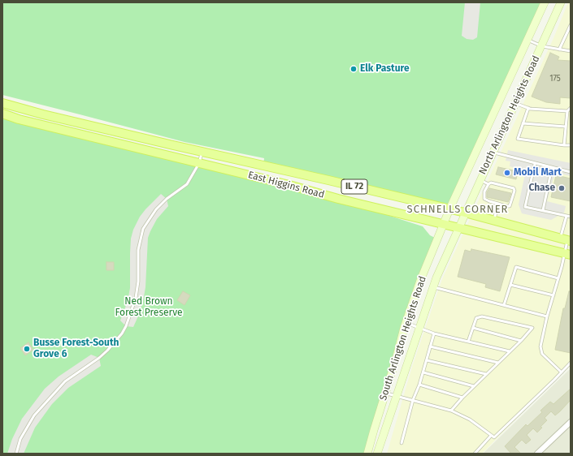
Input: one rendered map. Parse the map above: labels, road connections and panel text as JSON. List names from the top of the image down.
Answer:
{
  "streets": {
    "main road": [
      "North Arlington Heights Road",
      "East Higgins Road",
      "IL 72",
      "South Arlington Heights Road"
    ]
  },
  "crossings": [
    ["North Arlington Heights Road", "East Higgins Road"],
    ["North Arlington Heights Road", "South Arlington Heights Road"],
    ["East Higgins Road", "South Arlington Heights Road"]
  ],
  "districts": ["SCHNELLS CORNER"],
  "parks": ["Ned Brown Forest Preserve"],
  "places": [
    "Elk Pasture",
    "Mobil Mart",
    "Chase",
    "Busse Forest-South Grove 6"
  ],
  "house_numbers": ["175"]
}
